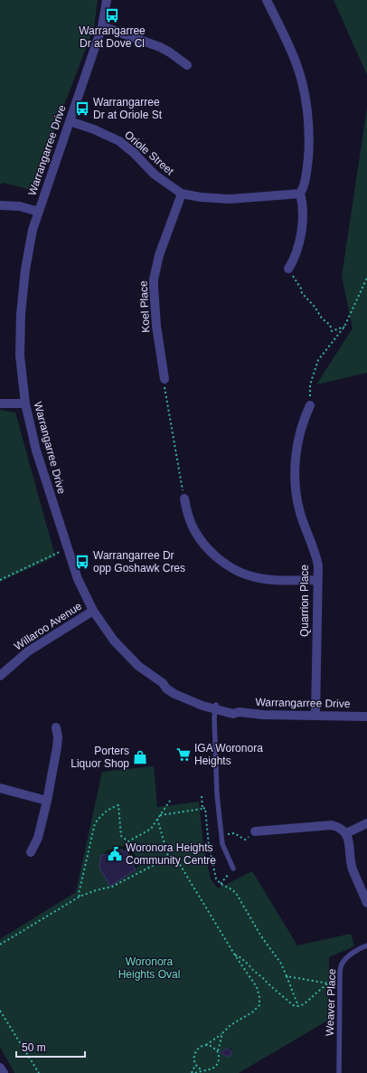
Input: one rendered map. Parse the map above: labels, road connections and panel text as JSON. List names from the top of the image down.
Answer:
{
  "streets": {
    "street": [
      "Warrangarree Drive",
      "Oriole Street",
      "Koel Place",
      "Quarrion Place",
      "Willaroo Avenue"
    ],
    "lane": ["Weaver Place"]
  },
  "crossings": [
    ["Warrangarree Drive", "Oriole Street"],
    ["Warrangarree Drive", "Quarrion Place"],
    ["Warrangarree Drive", "Willaroo Avenue"],
    ["Oriole Street", "Koel Place"]
  ],
  "parks": ["Woronora Heights Oval"],
  "places": {
    "bus stop": ["Warrangarree Dr at Dove Cl", "Warrangarree Dr at Oriole St", "Warrangarree Dr opp Goshawk Cres"],
    "supermarket": ["IGA Woronora Heights"],
    "shop": ["Porters Liquor Shop"],
    "public building": ["Woronora Heights Community Centre"]
  },
  "scale_bar": "50 m"
}
